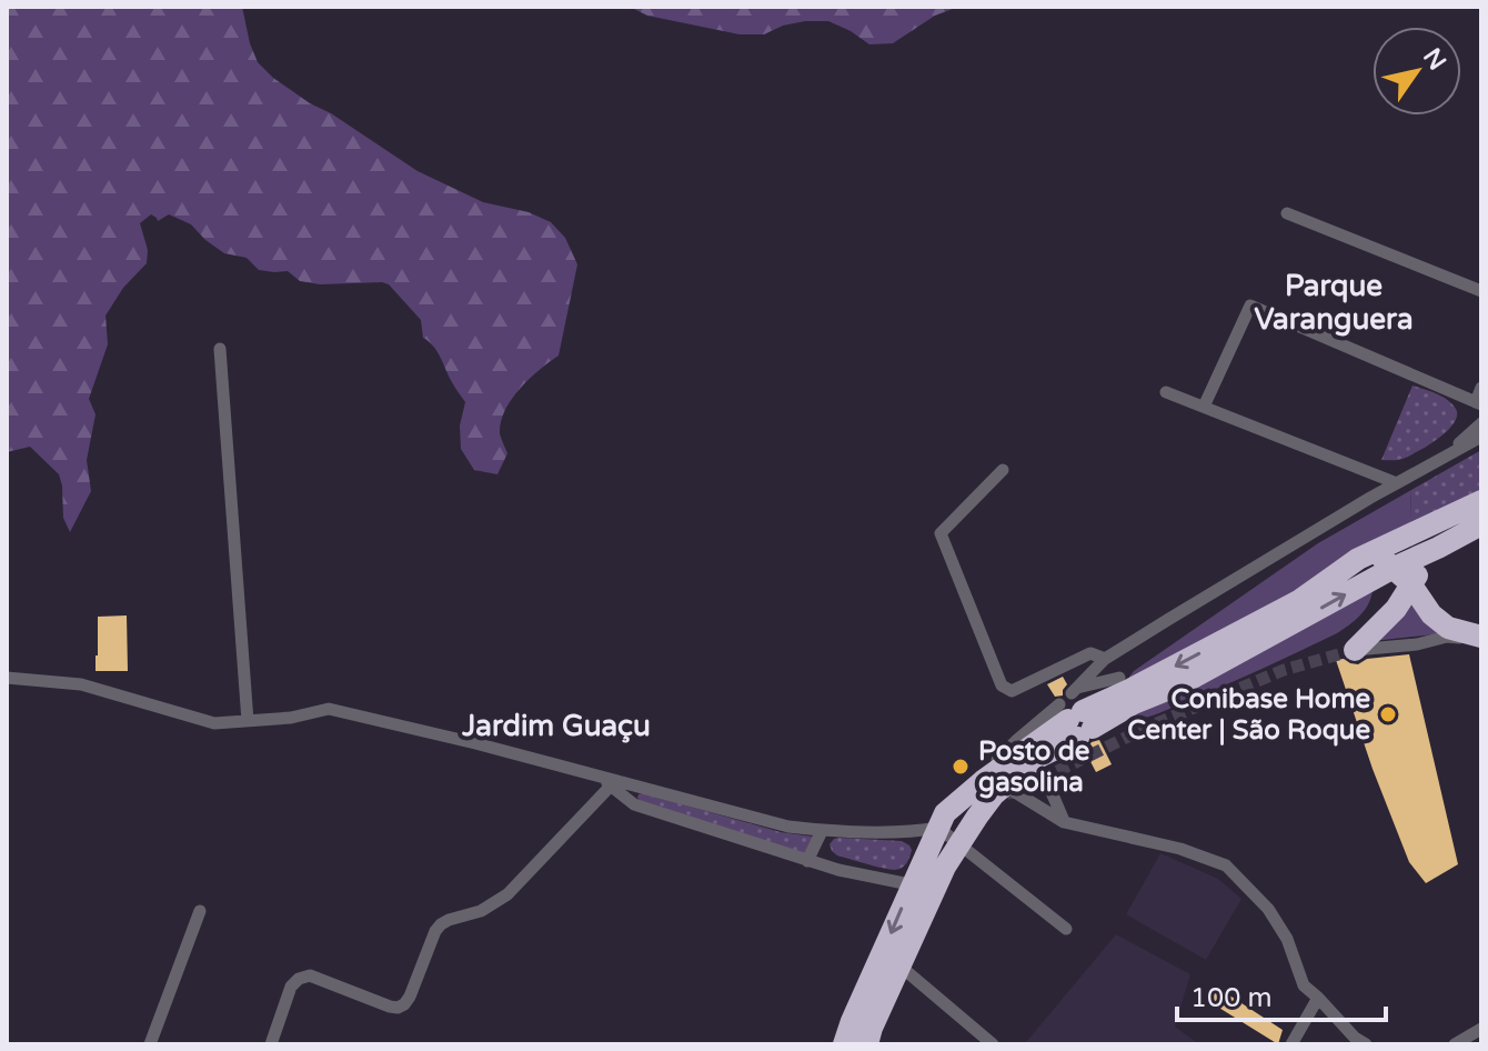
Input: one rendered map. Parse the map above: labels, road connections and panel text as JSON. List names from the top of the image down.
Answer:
{
  "districts": ["Parque Varanguera", "Jardim Guaçu"],
  "places": ["Conibase Home Center | São Roque", "Posto de gasolina"],
  "scale_bar": "100 m",
  "north": "top right"
}
